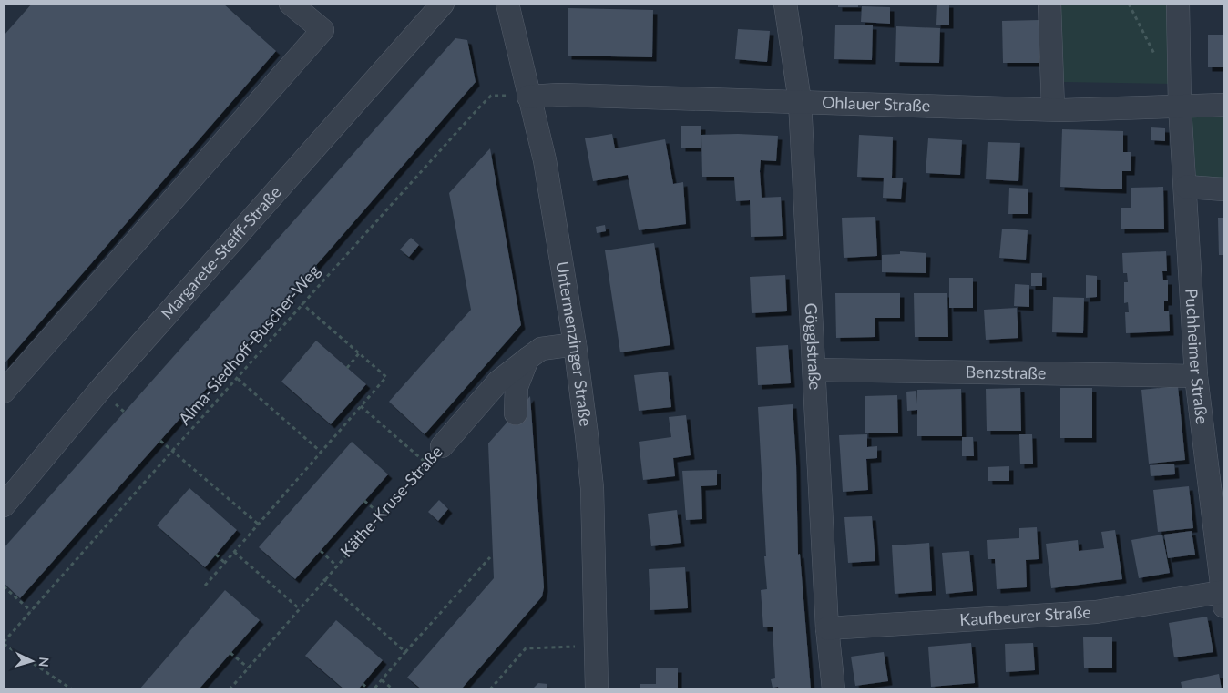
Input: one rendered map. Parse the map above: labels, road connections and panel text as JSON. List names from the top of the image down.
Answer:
{
  "streets": {
    "street": [
      "Ohlauer Straße",
      "Margarete-Steiff-Straße",
      "Untermenzinger Straße",
      "Gögglstraße",
      "Puchheimer Straße",
      "Benzstraße",
      "Käthe-Kruse-Straße",
      "Kaufbeurer Straße"
    ],
    "path": ["Alma-Siedhoff-Buscher-Weg"]
  },
  "crossings": [
    ["Ohlauer Straße", "Untermenzinger Straße"],
    ["Ohlauer Straße", "Alma-Siedhoff-Buscher-Weg"],
    ["Ohlauer Straße", "Gögglstraße"],
    ["Ohlauer Straße", "Puchheimer Straße"],
    ["Untermenzinger Straße", "Alma-Siedhoff-Buscher-Weg"],
    ["Untermenzinger Straße", "Käthe-Kruse-Straße"],
    ["Gögglstraße", "Benzstraße"],
    ["Gögglstraße", "Kaufbeurer Straße"],
    ["Puchheimer Straße", "Benzstraße"],
    ["Puchheimer Straße", "Kaufbeurer Straße"]
  ],
  "north": "right"
}
